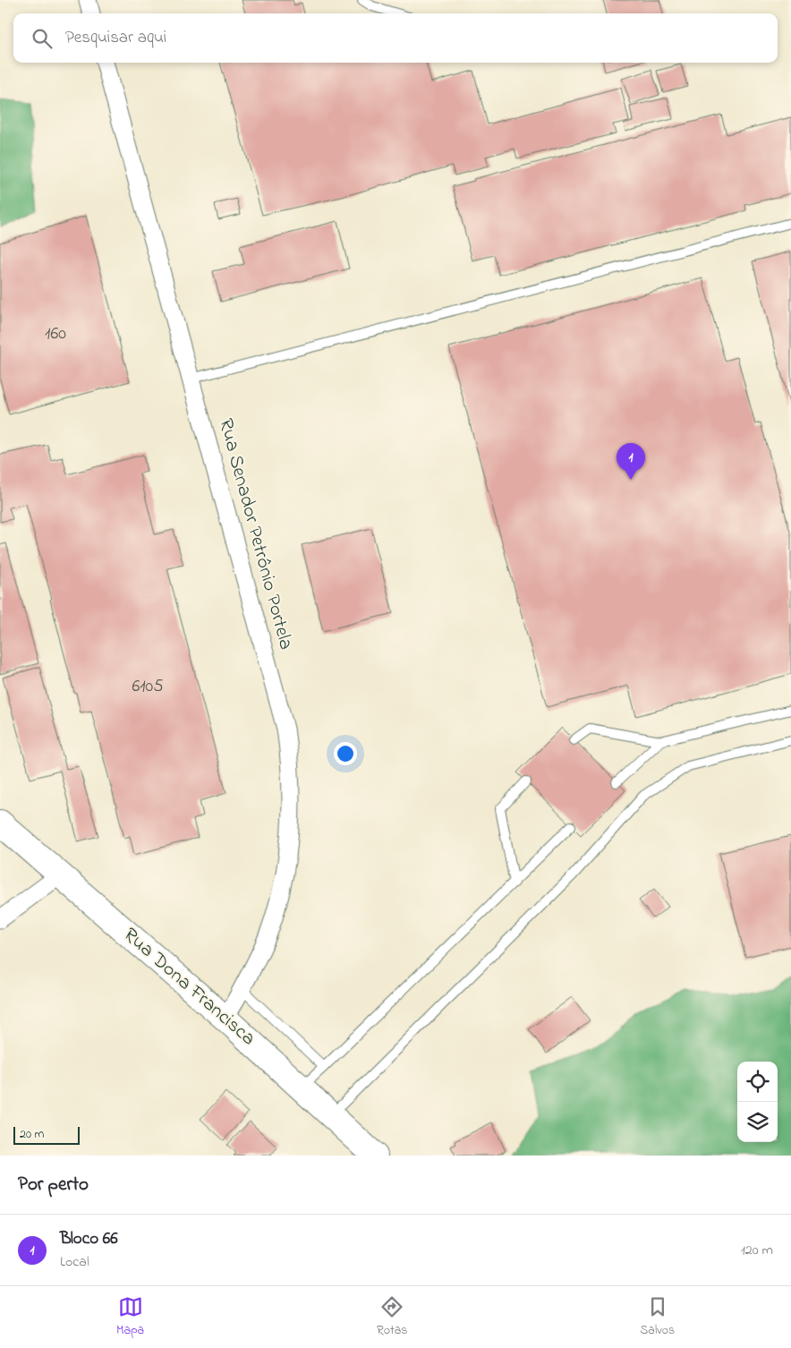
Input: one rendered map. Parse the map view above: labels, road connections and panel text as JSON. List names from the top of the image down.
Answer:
{
  "streets": {
    "main road": ["Rua Dona Francisca"],
    "street": ["Rua Senador Petrônio Portela"]
  },
  "crossings": [
    ["Rua Senador Petrônio Portela", "Rua Dona Francisca"]
  ],
  "house_numbers": ["160", "6105"],
  "scale_bar": "20 m",
  "page": {
    "search": "Pesquisar aqui",
    "pins": "1",
    "scale": "20 m",
    "heading": "Por perto",
    "list": [
      {
        "mark": "1",
        "name": "Bloco 66",
        "note": "Local",
        "value": "120 m"
      }
    ],
    "nav": ["Mapa", "Rotas", "Salvos"]
  }
}
